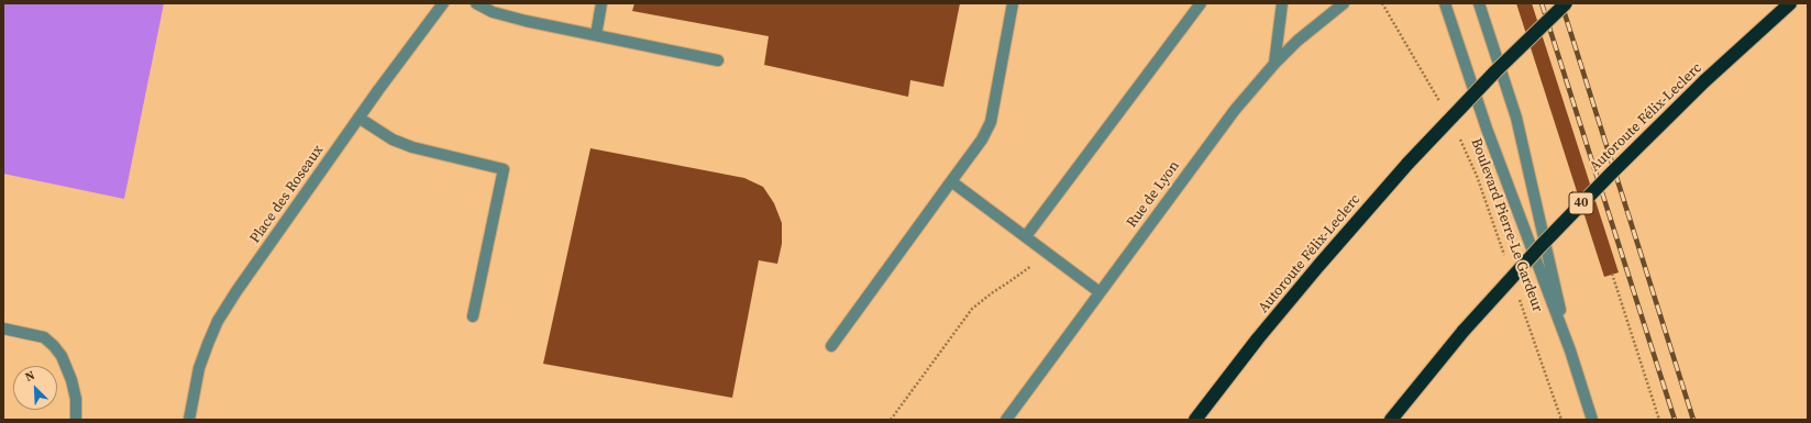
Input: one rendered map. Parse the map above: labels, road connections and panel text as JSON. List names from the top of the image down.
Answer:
{
  "streets": {
    "highway": ["Autoroute Félix-Leclerc", "40"],
    "street": ["Place des Roseaux", "Rue de Lyon", "Boulevard Pierre-Le Gardeur"]
  },
  "north": "top left"
}
